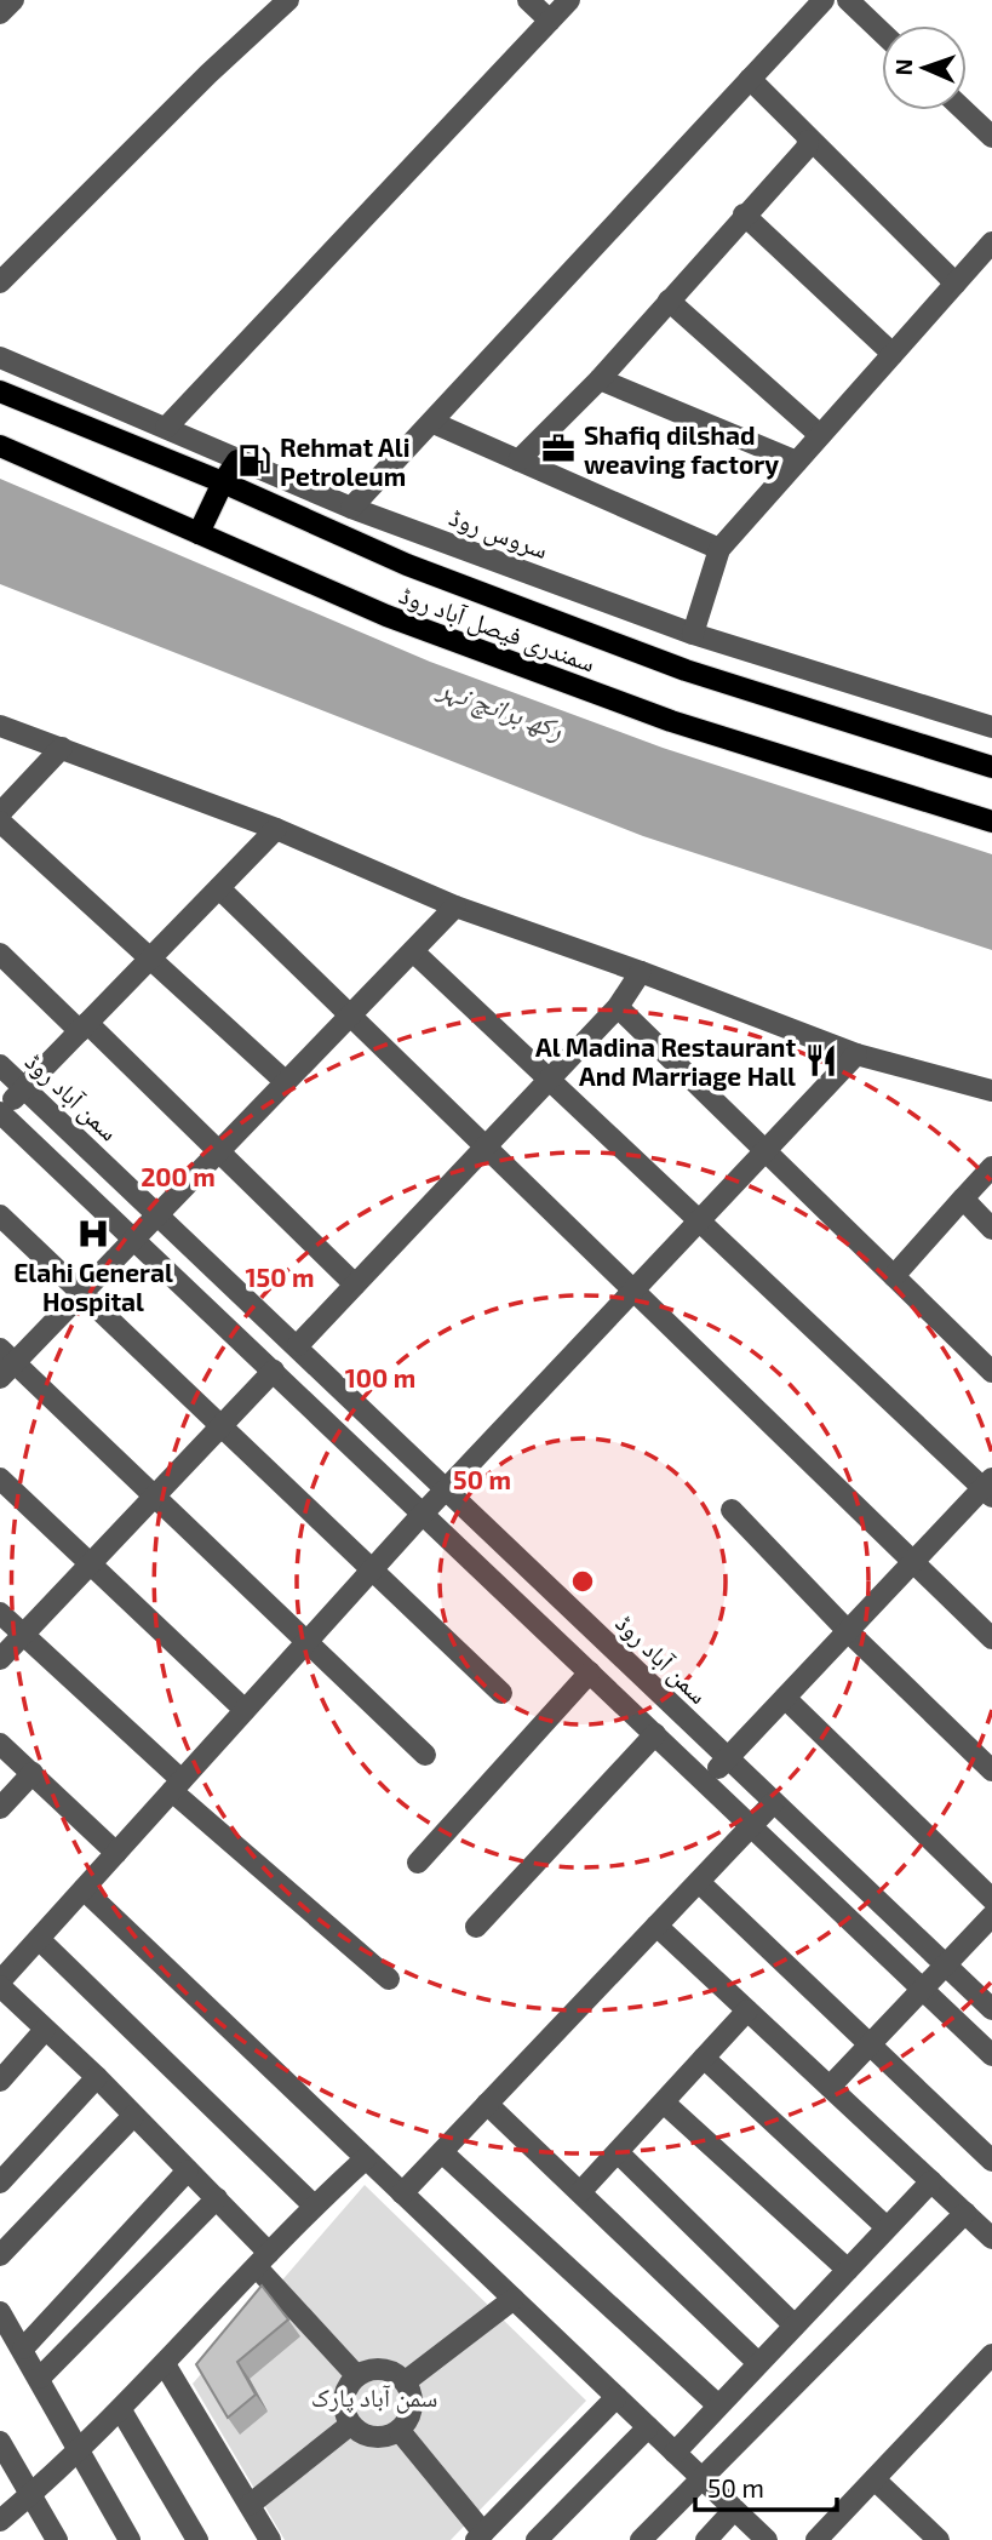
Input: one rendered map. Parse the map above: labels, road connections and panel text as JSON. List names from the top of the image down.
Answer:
{
  "streets": {
    "main road": ["سمندری فیصل آباد روڈ"],
    "street": ["سروس روڈ", "سمن آباد روڈ"]
  },
  "water": ["رکھ برانچ نہر"],
  "parks": ["سمن آباد پارک"],
  "places": {
    "office": ["Shafiq dilshad weaving factory"],
    "fuel station": ["Rehmat Ali Petroleum"],
    "restaurant": ["Al Madina Restaurant And Marriage Hall"],
    "hospital": ["Elahi General Hospital"]
  },
  "scale_bar": "50 m",
  "north": "left",
  "rings": [
    "200 m",
    "150 m",
    "100 m",
    "50 m"
  ]
}
